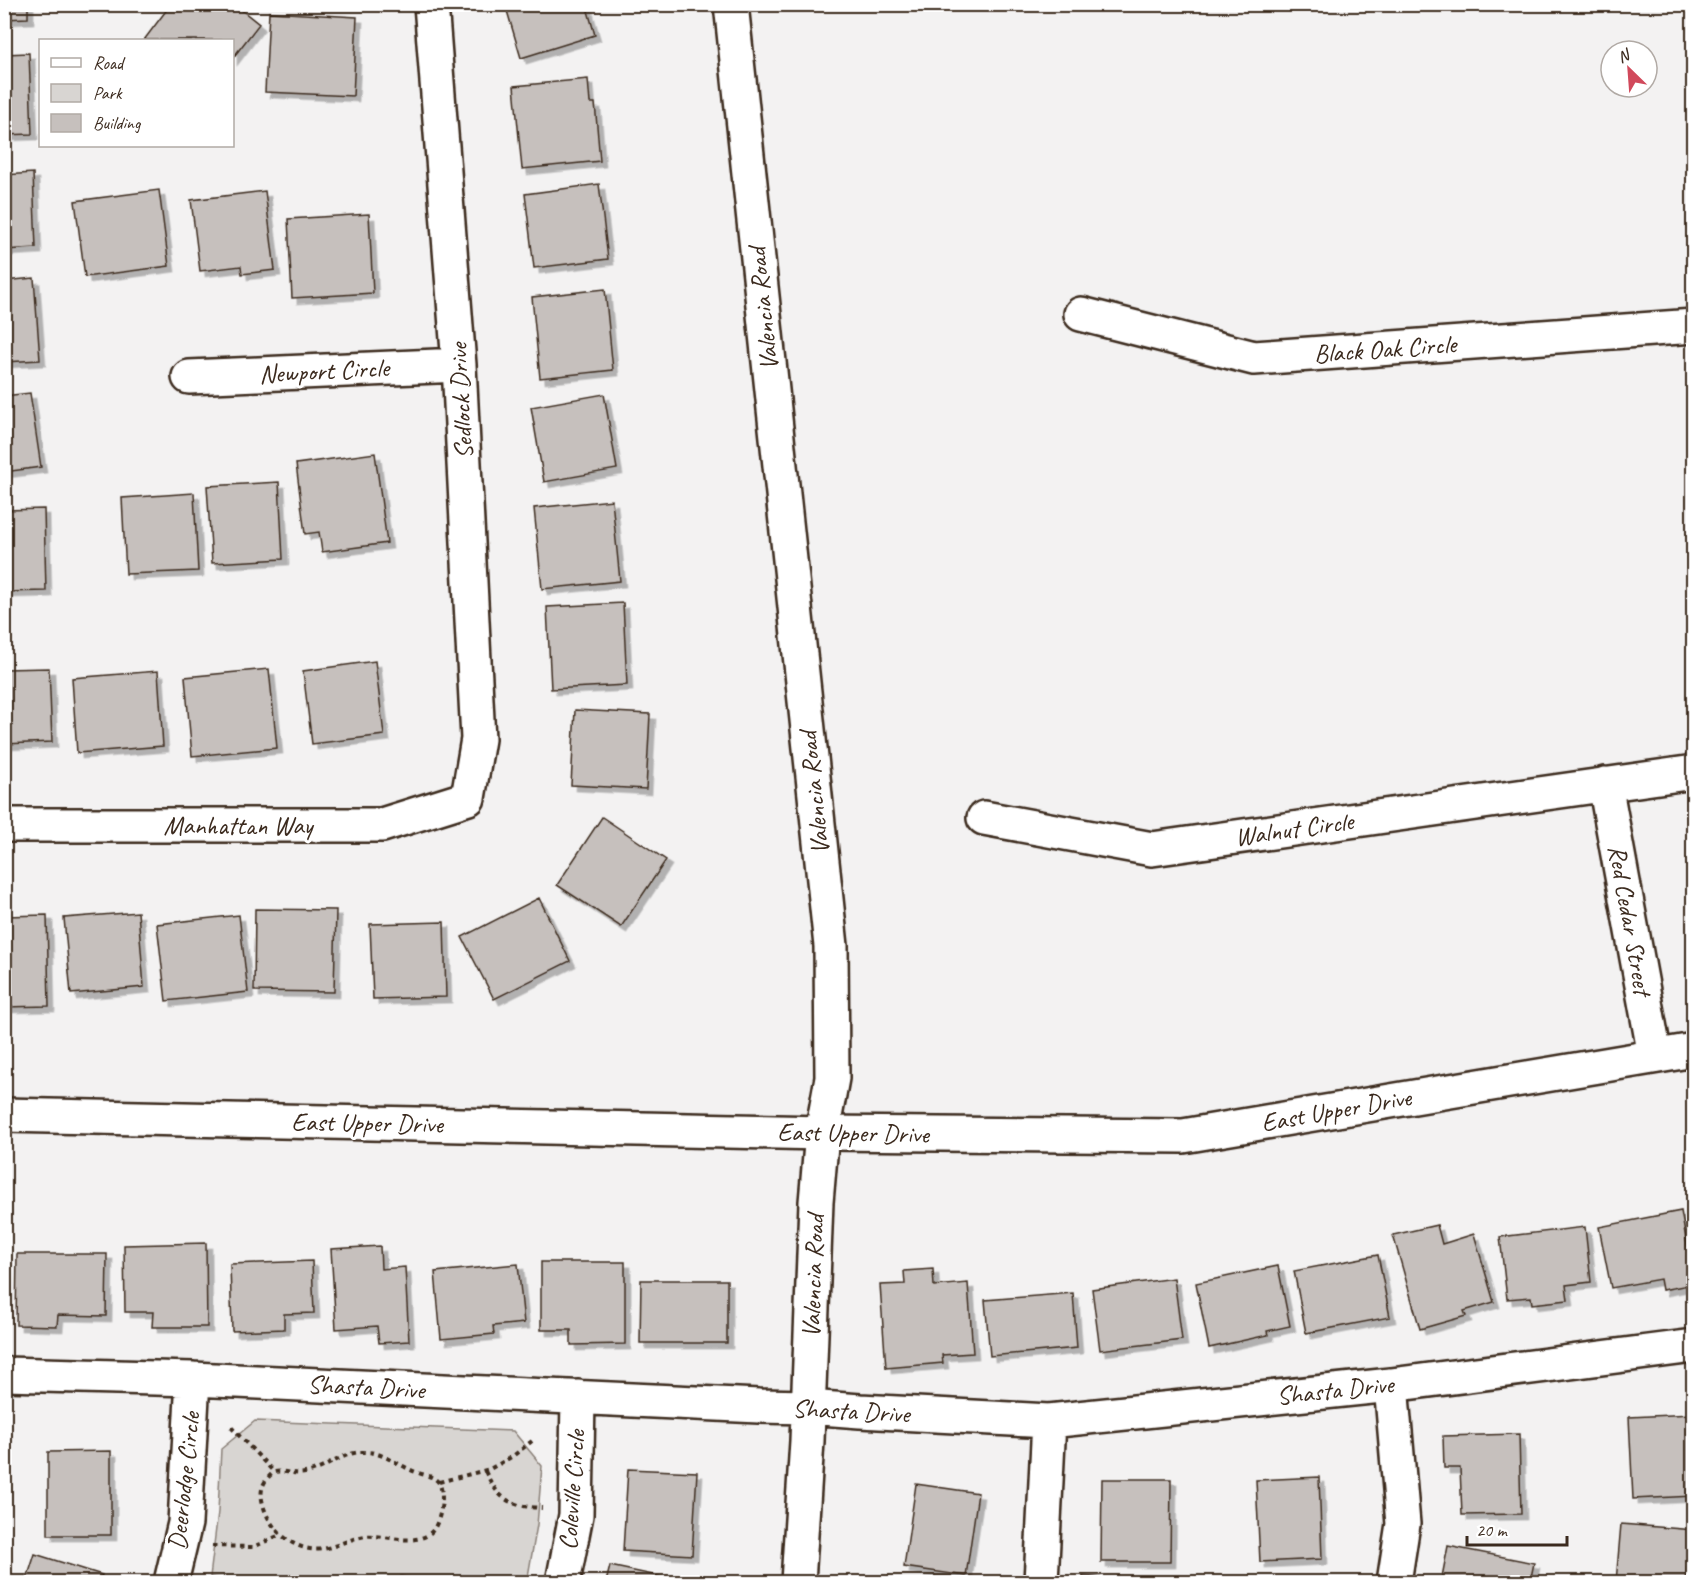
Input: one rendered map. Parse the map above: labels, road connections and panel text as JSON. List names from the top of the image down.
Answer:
{
  "streets": {
    "street": [
      "Valencia Road",
      "Black Oak Circle",
      "Newport Circle",
      "Sedlock Drive",
      "Manhattan Way",
      "Walnut Circle",
      "Red Cedar Street",
      "East Upper Drive",
      "Shasta Drive",
      "Deerlodge Circle",
      "Coleville Circle"
    ]
  },
  "crossings": [
    ["Valencia Road", "East Upper Drive"],
    ["Valencia Road", "Shasta Drive"],
    ["Newport Circle", "Sedlock Drive"],
    ["Sedlock Drive", "Manhattan Way"],
    ["Walnut Circle", "Red Cedar Street"],
    ["Red Cedar Street", "East Upper Drive"],
    ["Shasta Drive", "Deerlodge Circle"],
    ["Shasta Drive", "Coleville Circle"]
  ],
  "legend": ["Road", "Park", "Building"],
  "scale_bar": "20 m",
  "north": "top left"
}
